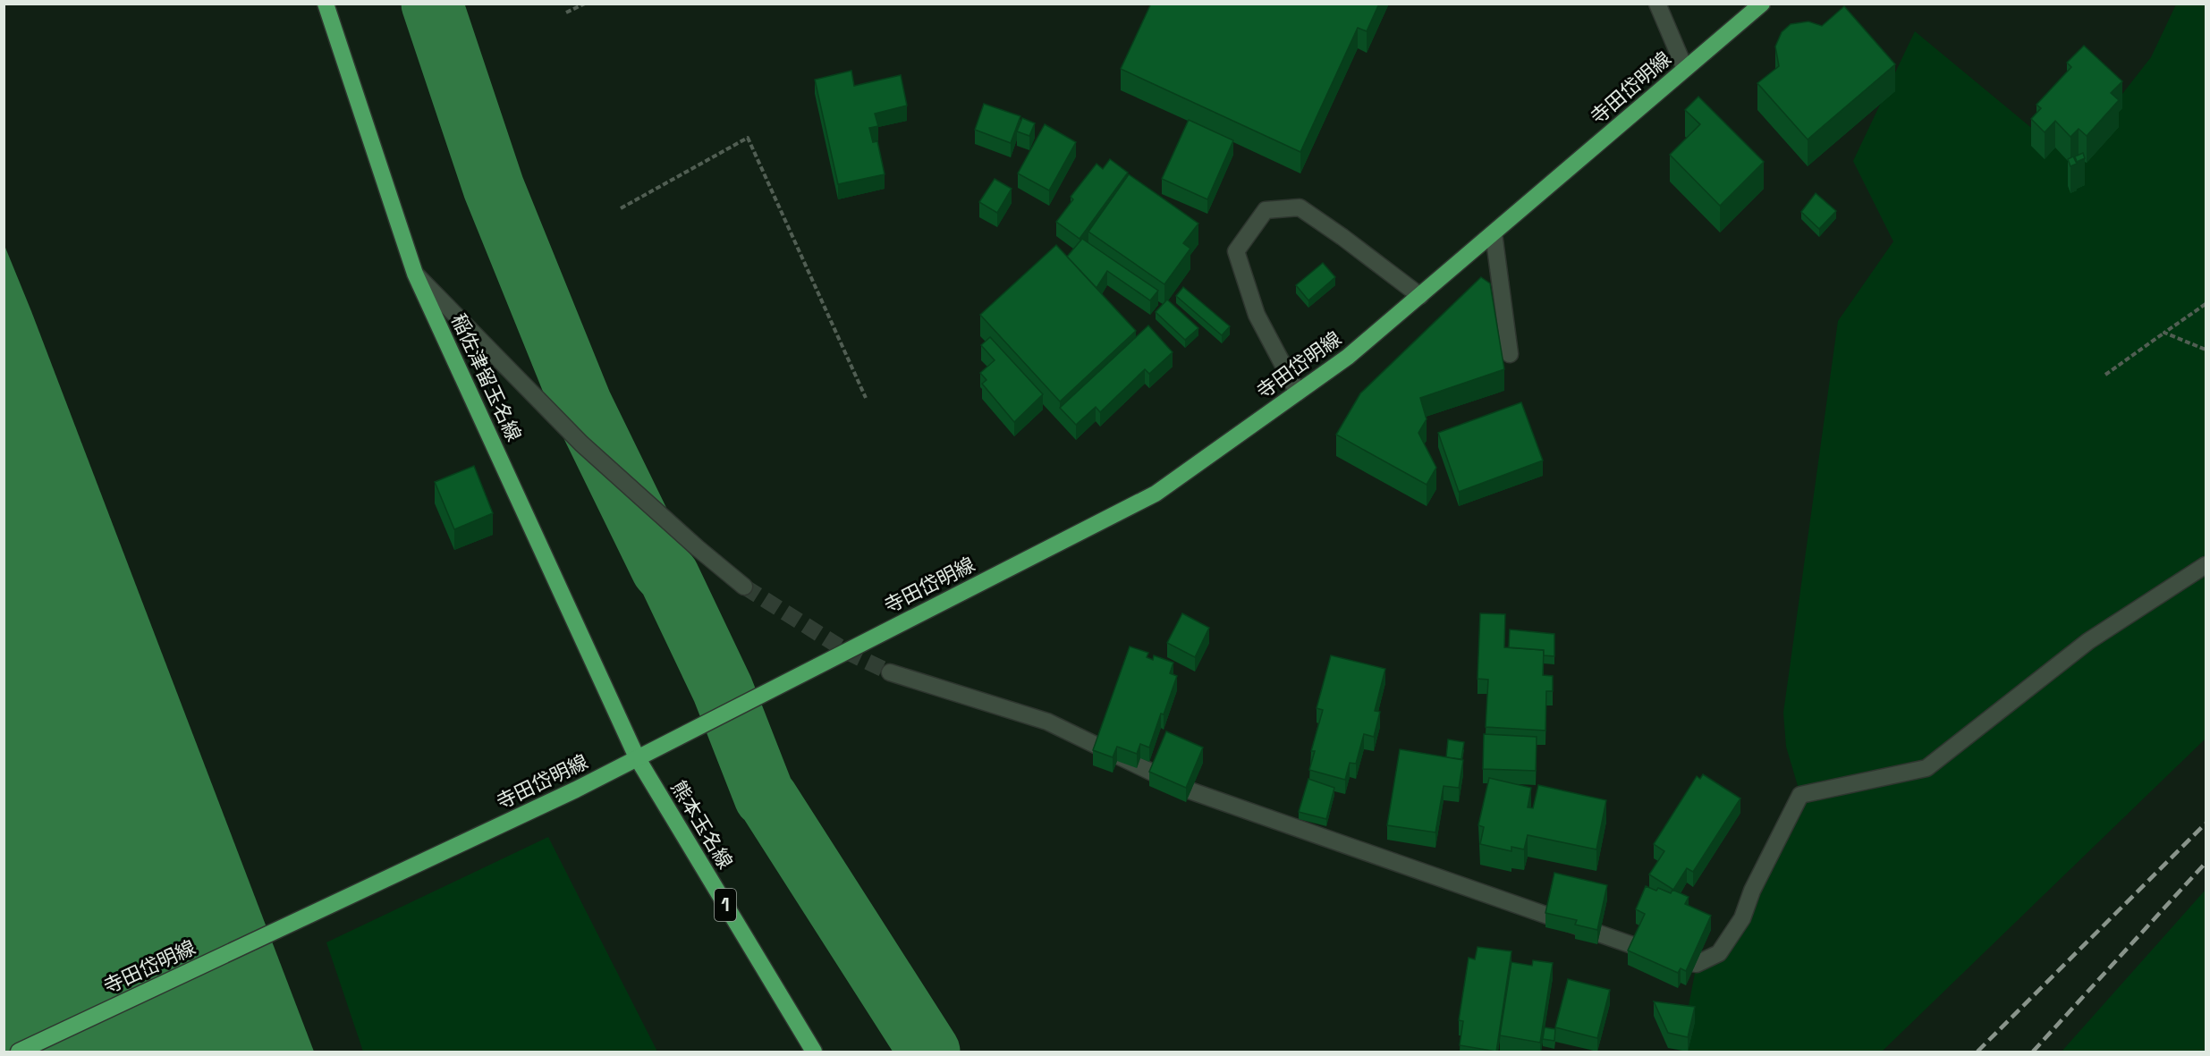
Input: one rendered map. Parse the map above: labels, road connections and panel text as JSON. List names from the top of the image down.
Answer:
{
  "streets": {
    "main road": [
      "寺田岱明線",
      "稲佐津留玉名線",
      "熊本玉名線",
      "1"
    ]
  },
  "crossings": [
    ["寺田岱明線", "稲佐津留玉名線"],
    ["寺田岱明線", "熊本玉名線"],
    ["稲佐津留玉名線", "熊本玉名線"]
  ]
}
